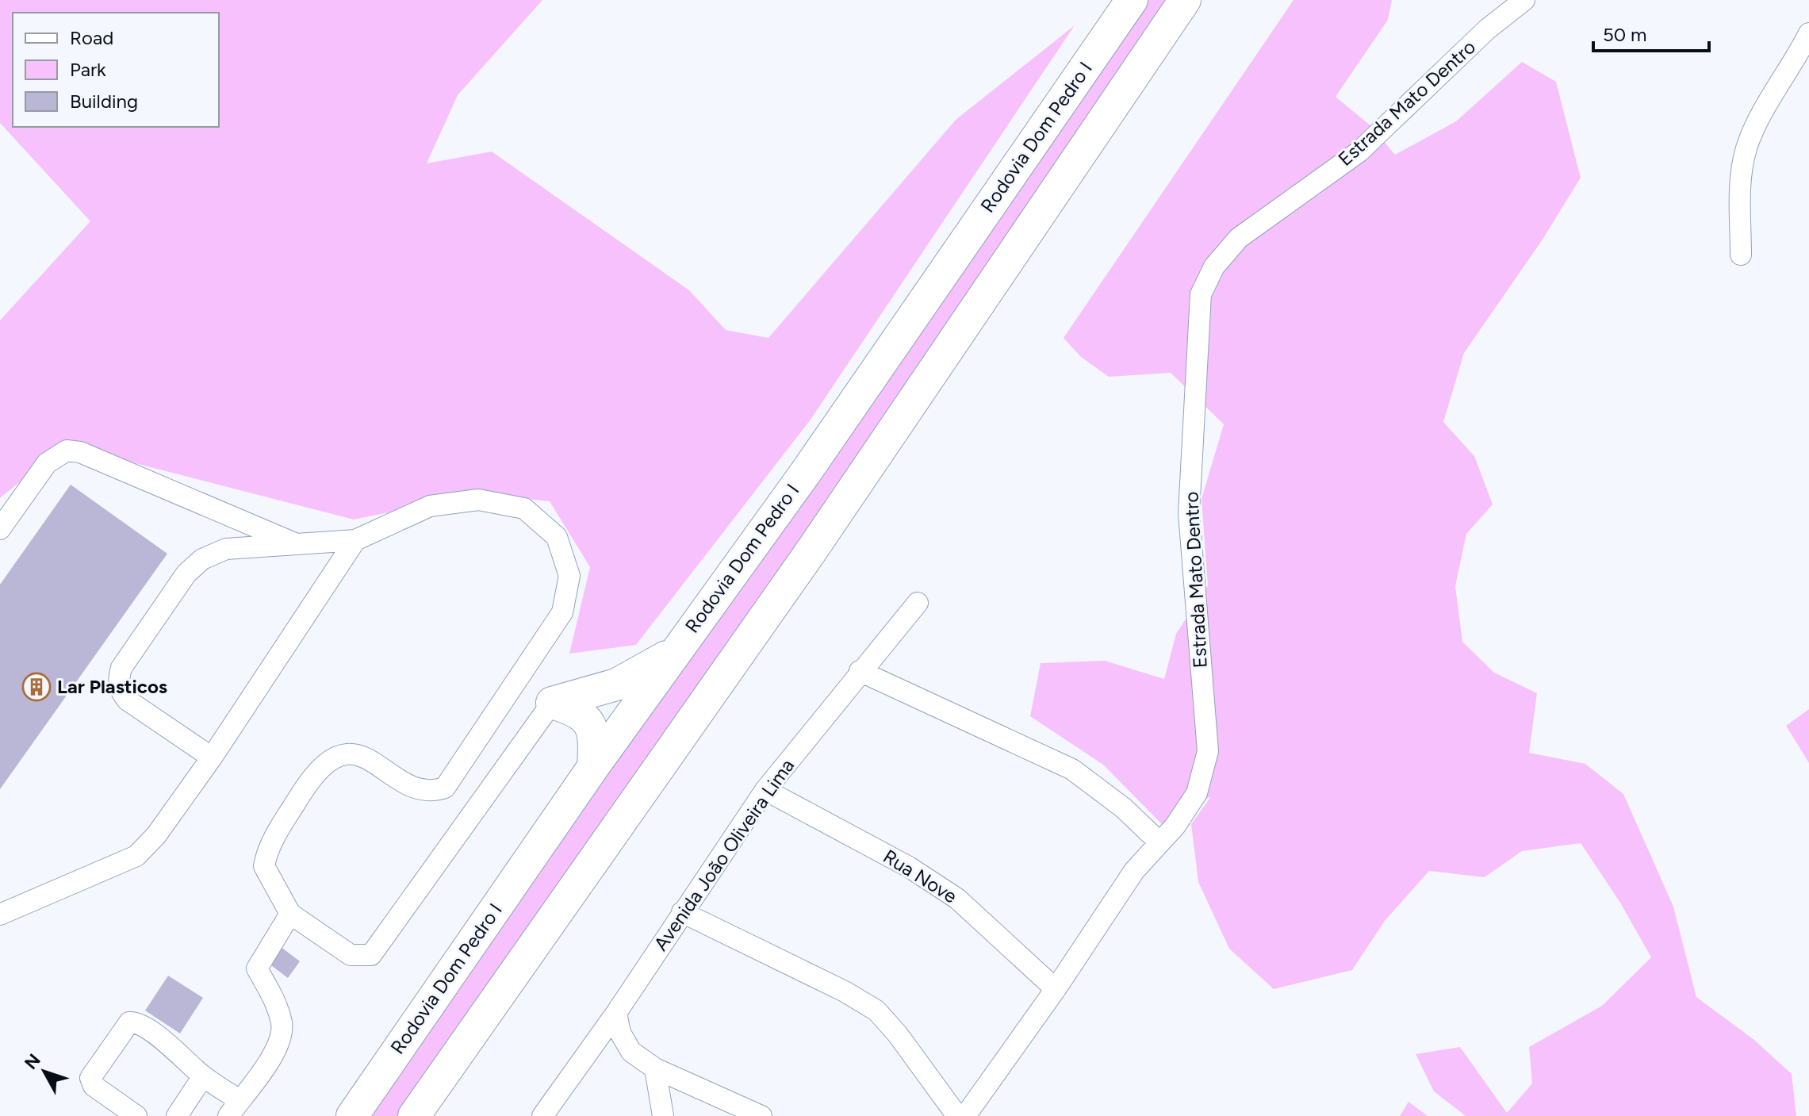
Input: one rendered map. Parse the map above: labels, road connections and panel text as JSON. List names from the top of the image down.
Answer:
{
  "streets": {
    "highway": ["Rodovia Dom Pedro I"],
    "street": ["Estrada Mato Dentro", "Avenida João Oliveira Lima", "Rua Nove"]
  },
  "crossings": [
    ["Estrada Mato Dentro", "Rua Nove"],
    ["Avenida João Oliveira Lima", "Rua Nove"]
  ],
  "places": {
    "building": ["Lar Plasticos"]
  },
  "legend": ["Road", "Park", "Building"],
  "scale_bar": "50 m",
  "north": "top left"
}
